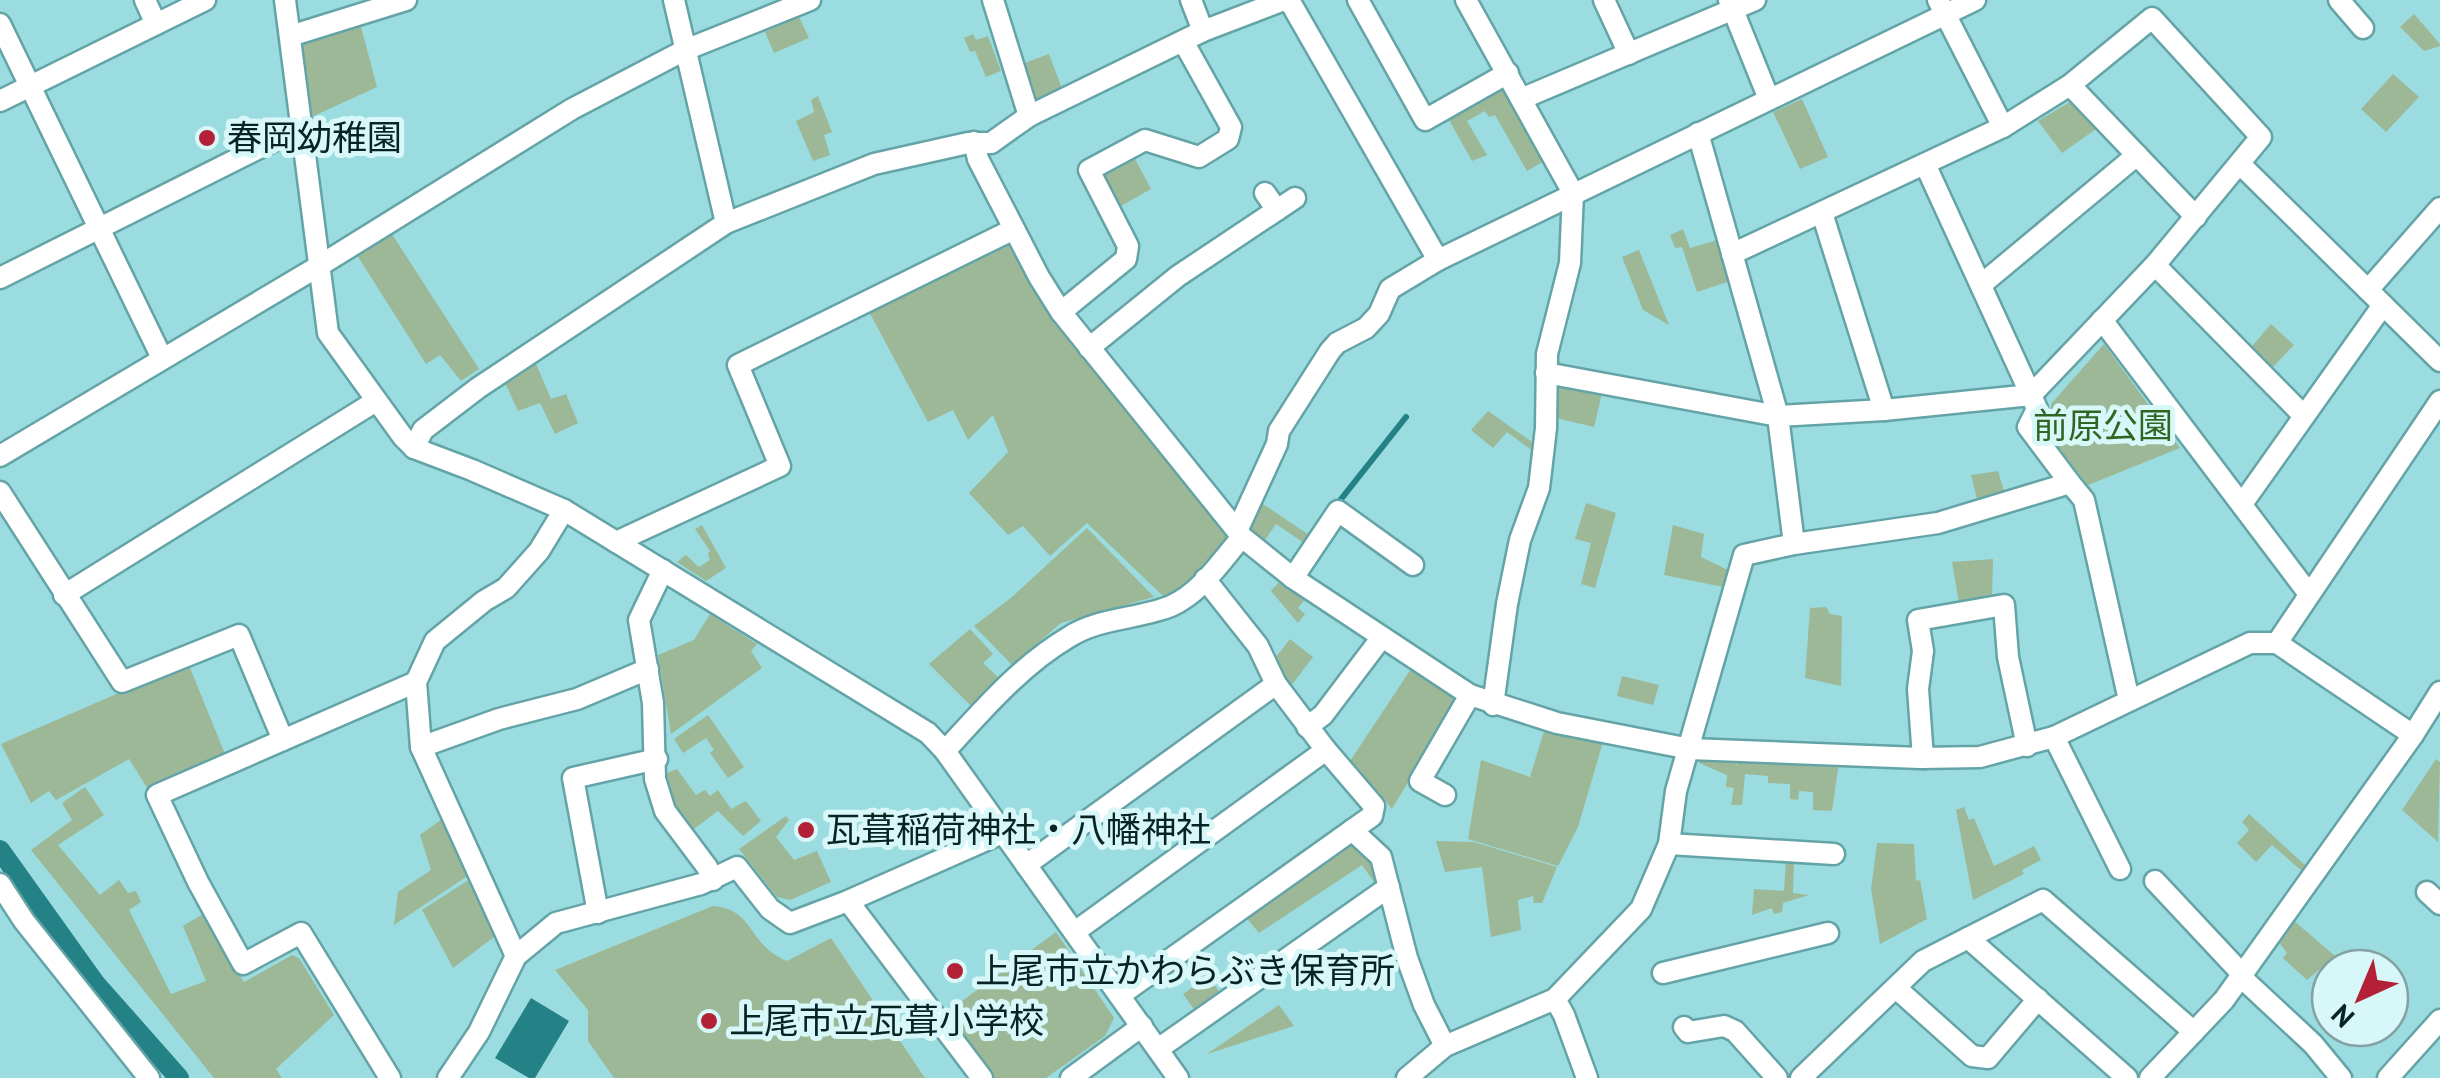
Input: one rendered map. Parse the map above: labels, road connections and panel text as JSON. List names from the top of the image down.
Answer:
{
  "parks": ["前原公園"],
  "places": [
    "春岡幼稚園",
    "瓦葺稲荷神社・八幡神社",
    "上尾市立かわらぶき保育所",
    "上尾市立瓦葺小学校"
  ],
  "north": "bottom left"
}
